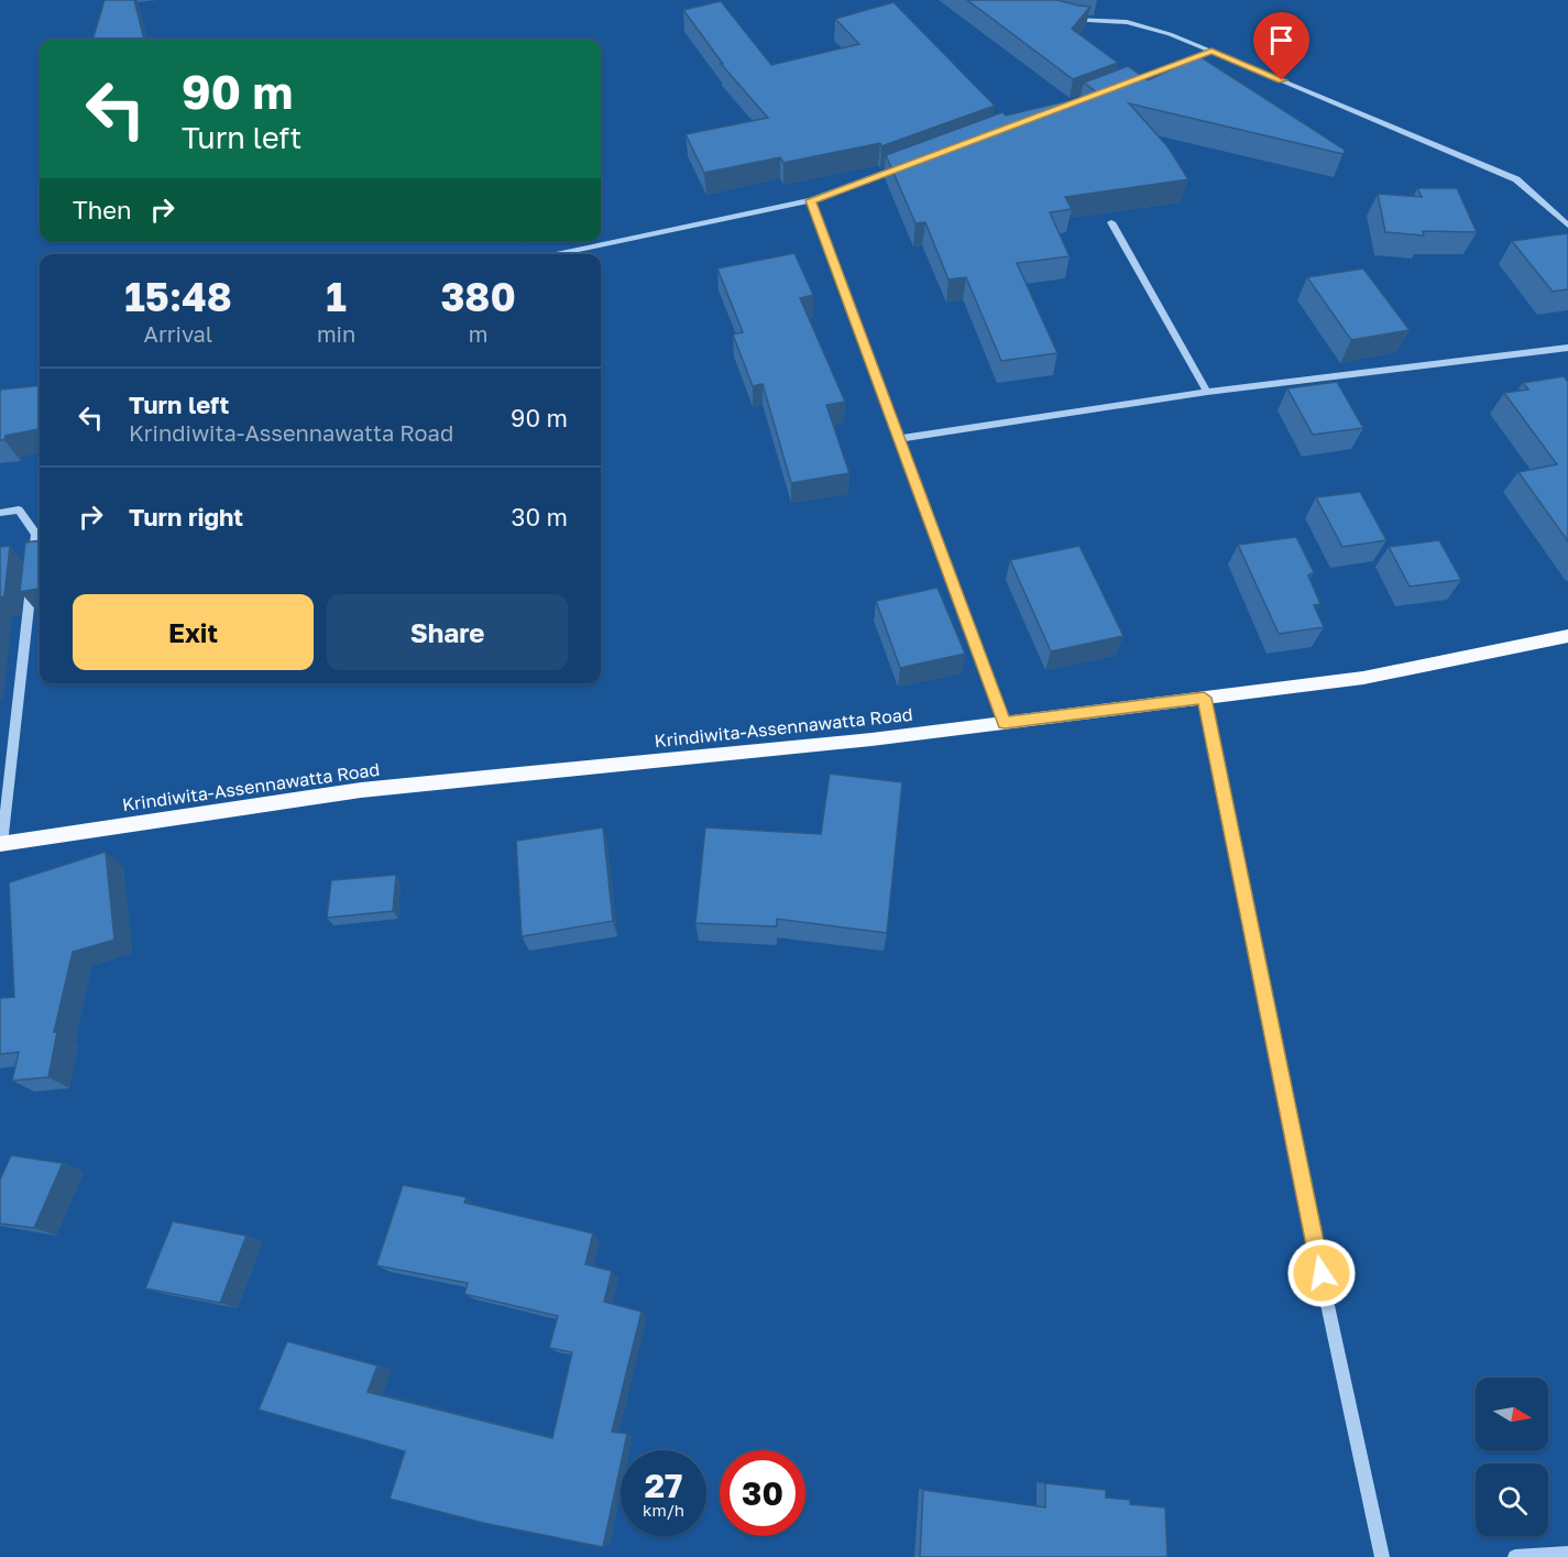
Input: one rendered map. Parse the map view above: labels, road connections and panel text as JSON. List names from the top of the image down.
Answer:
{
  "streets": {
    "main road": ["Krindiwita-Assennawatta Road"]
  },
  "north": "right",
  "page": {
    "turn": ["90 m", "Turn left"],
    "then": "Then",
    "eta": [
      "15:48",
      "Arrival",
      "1",
      "min",
      "380",
      "m"
    ],
    "list": [
      {
        "name": "Turn left",
        "note": "Krindiwita-Assennawatta Road",
        "value": "90 m"
      },
      {
        "name": "Turn right",
        "value": "30 m"
      }
    ],
    "buttons": ["Exit", "Share"],
    "speed": "27 km/h",
    "limit": "30"
  }
}
